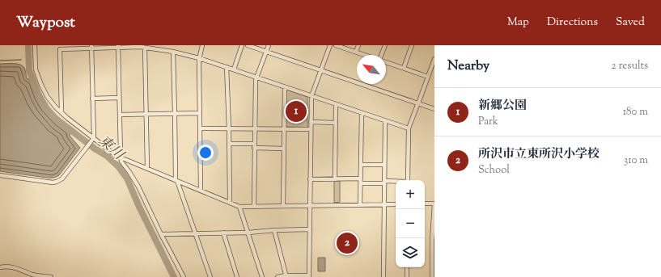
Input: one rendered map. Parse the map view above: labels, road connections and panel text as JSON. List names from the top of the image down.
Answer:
{
  "water": ["東川"],
  "north": "top left",
  "page": {
    "header": "Waypost",
    "nav": ["Map", "Directions", "Saved"],
    "heading": ["Nearby", "2 results"],
    "list": [
      {
        "mark": "1",
        "name": "新郷公園",
        "note": "Park",
        "value": "180 m"
      },
      {
        "mark": "2",
        "name": "所沢市立東所沢小学校",
        "note": "School",
        "value": "310 m"
      }
    ],
    "pins": ["1", "2"],
    "map_buttons": ["+", "−"]
  }
}
